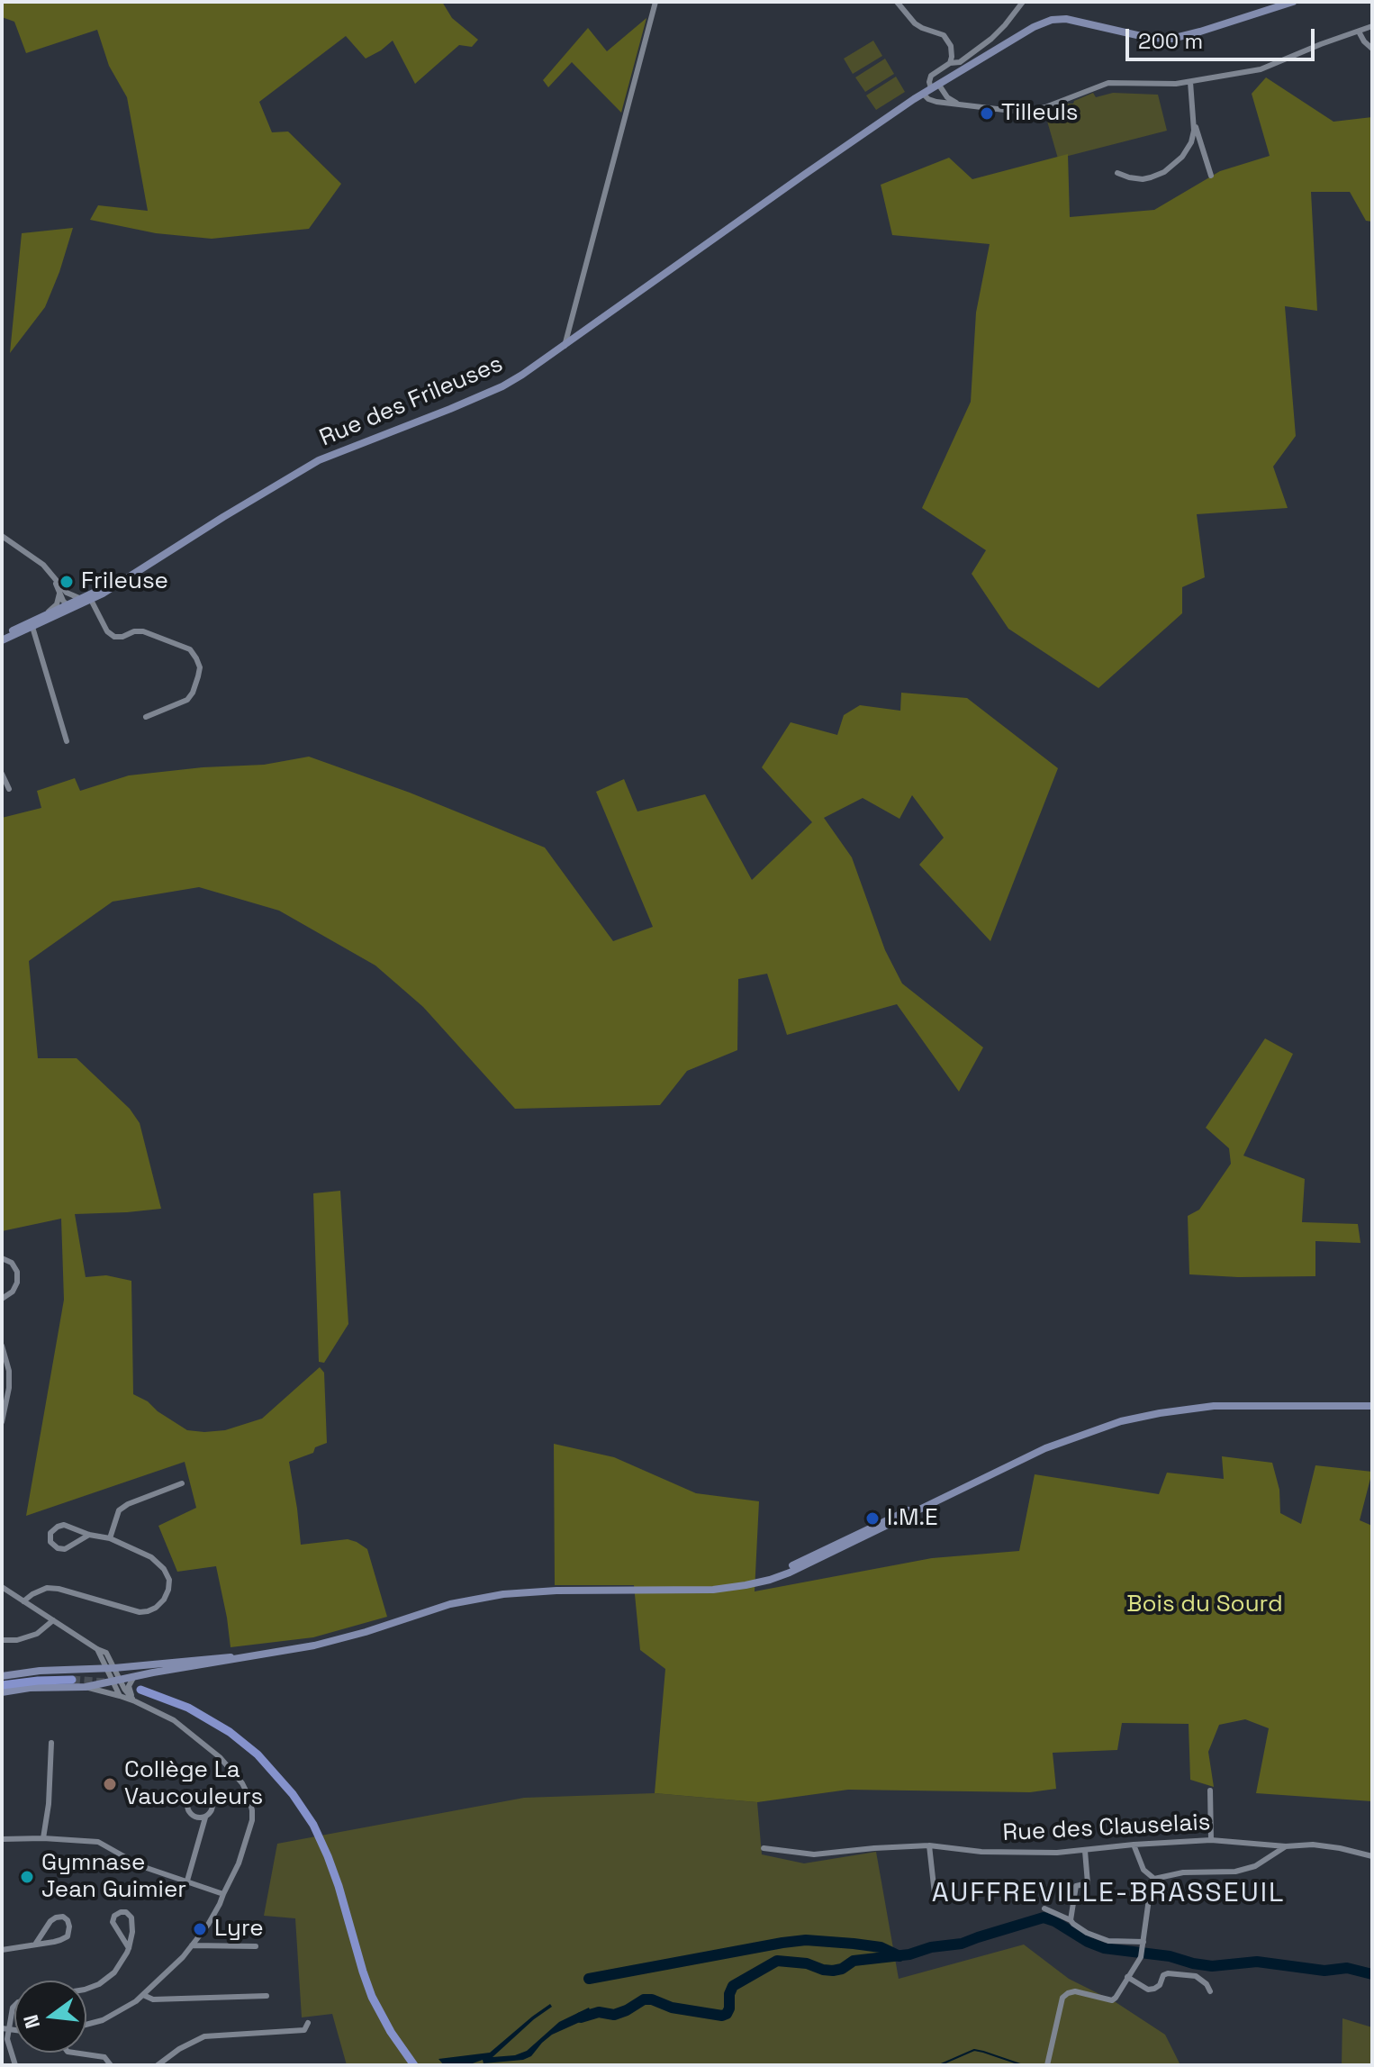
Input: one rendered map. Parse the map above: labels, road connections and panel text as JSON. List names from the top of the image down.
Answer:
{
  "streets": {
    "main road": ["Rue des Frileuses"],
    "street": ["Rue des Clauselais"]
  },
  "districts": ["AUFFREVILLE-BRASSEUIL"],
  "parks": ["Bois du Sourd"],
  "places": [
    "Tilleuls",
    "Frileuse",
    "I.M.E",
    "Collège La Vaucouleurs",
    "Gymnase Jean Guimier",
    "Lyre"
  ],
  "scale_bar": "200 m",
  "north": "left"
}
